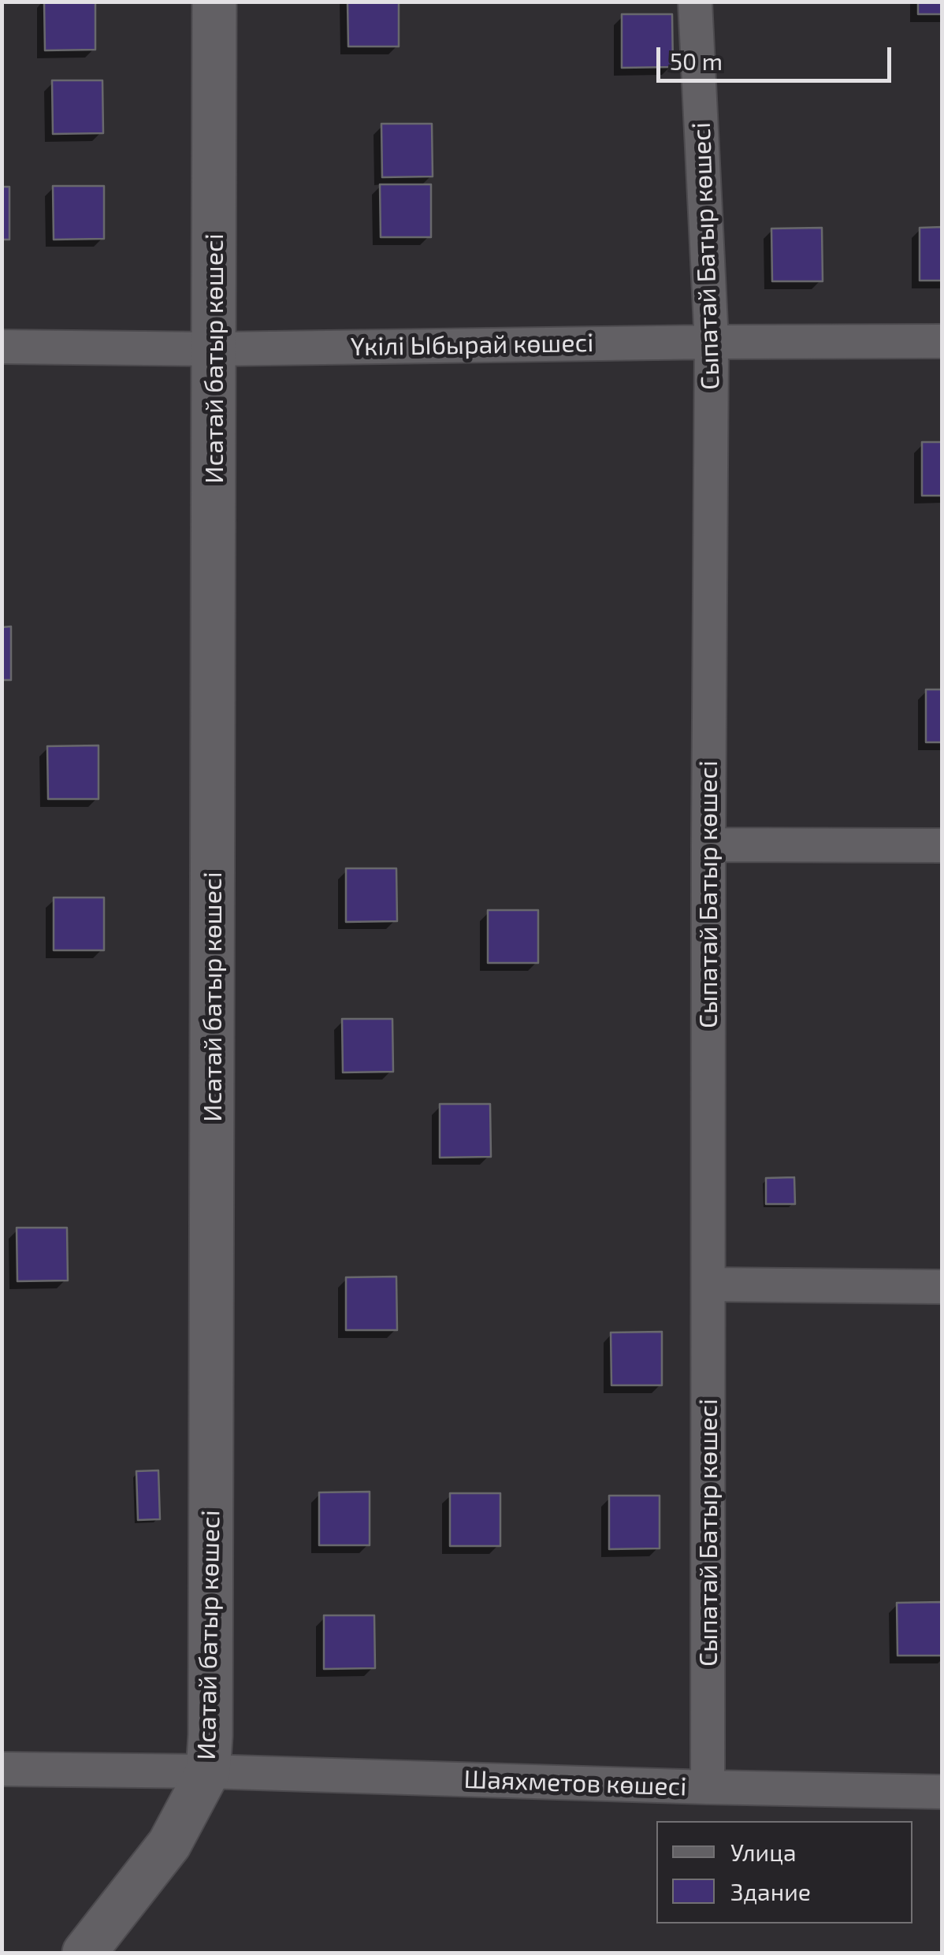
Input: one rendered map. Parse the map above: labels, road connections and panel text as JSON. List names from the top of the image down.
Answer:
{
  "streets": {
    "street": [
      "Сыпатай Батыр көшесі",
      "Үкілі Ыбырай көшесі",
      "Исатай батыр көшесі",
      "Шаяхметов көшесі"
    ]
  },
  "crossings": [
    ["Сыпатай Батыр көшесі", "Үкілі Ыбырай көшесі"],
    ["Сыпатай Батыр көшесі", "Шаяхметов көшесі"],
    ["Үкілі Ыбырай көшесі", "Исатай батыр көшесі"],
    ["Исатай батыр көшесі", "Шаяхметов көшесі"]
  ],
  "legend": ["Улица", "Здание"],
  "scale_bar": "50 m"
}
